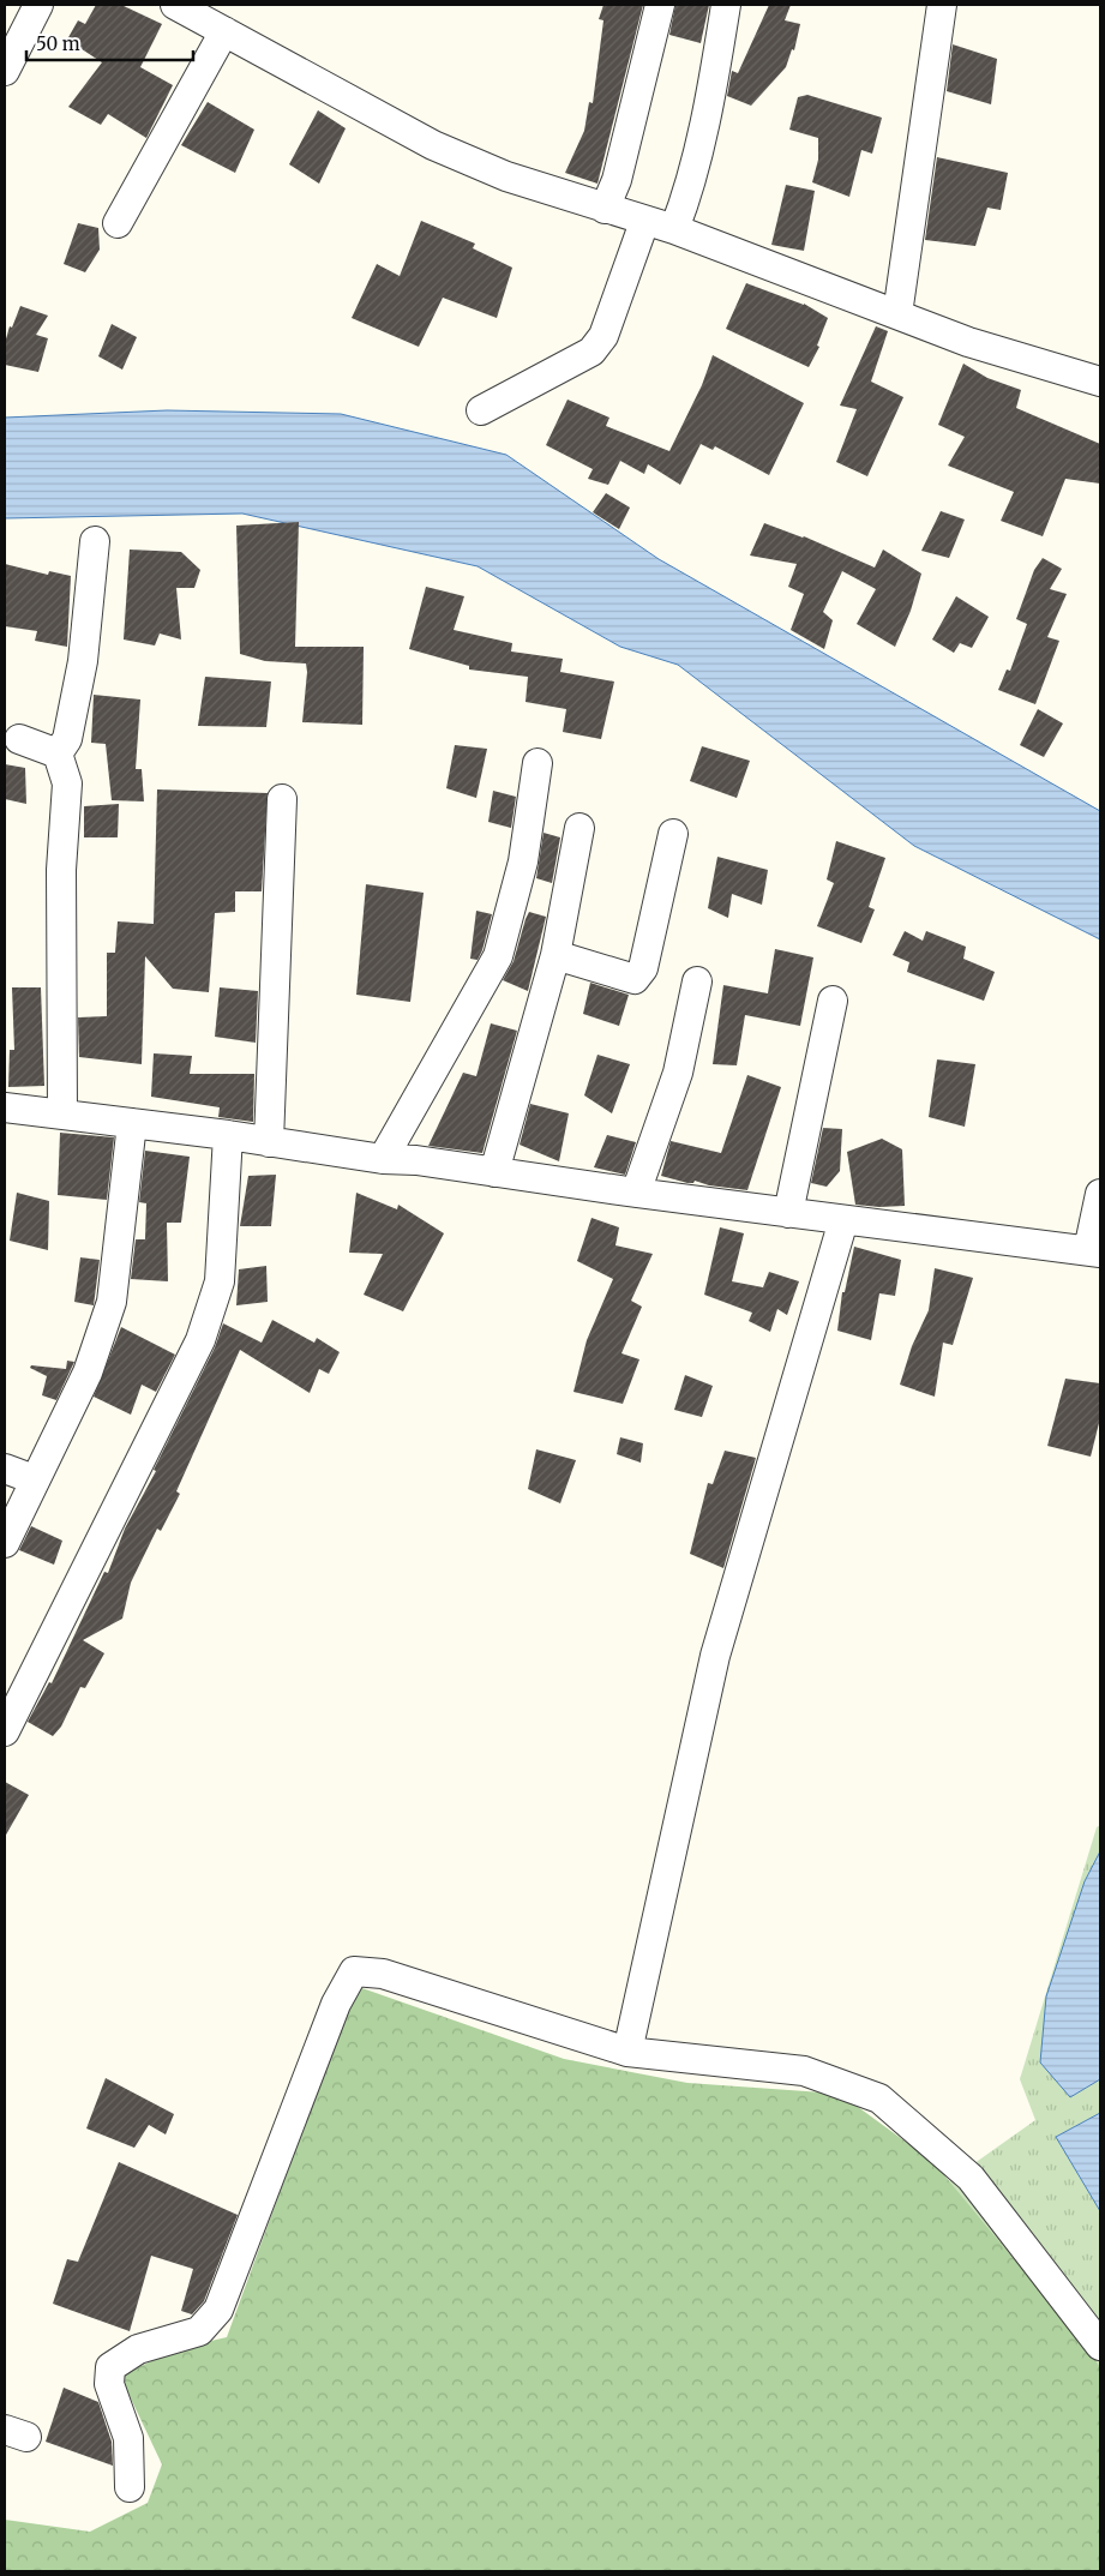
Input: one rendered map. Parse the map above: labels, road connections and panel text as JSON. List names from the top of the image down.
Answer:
{
  "scale_bar": "50 m"
}
